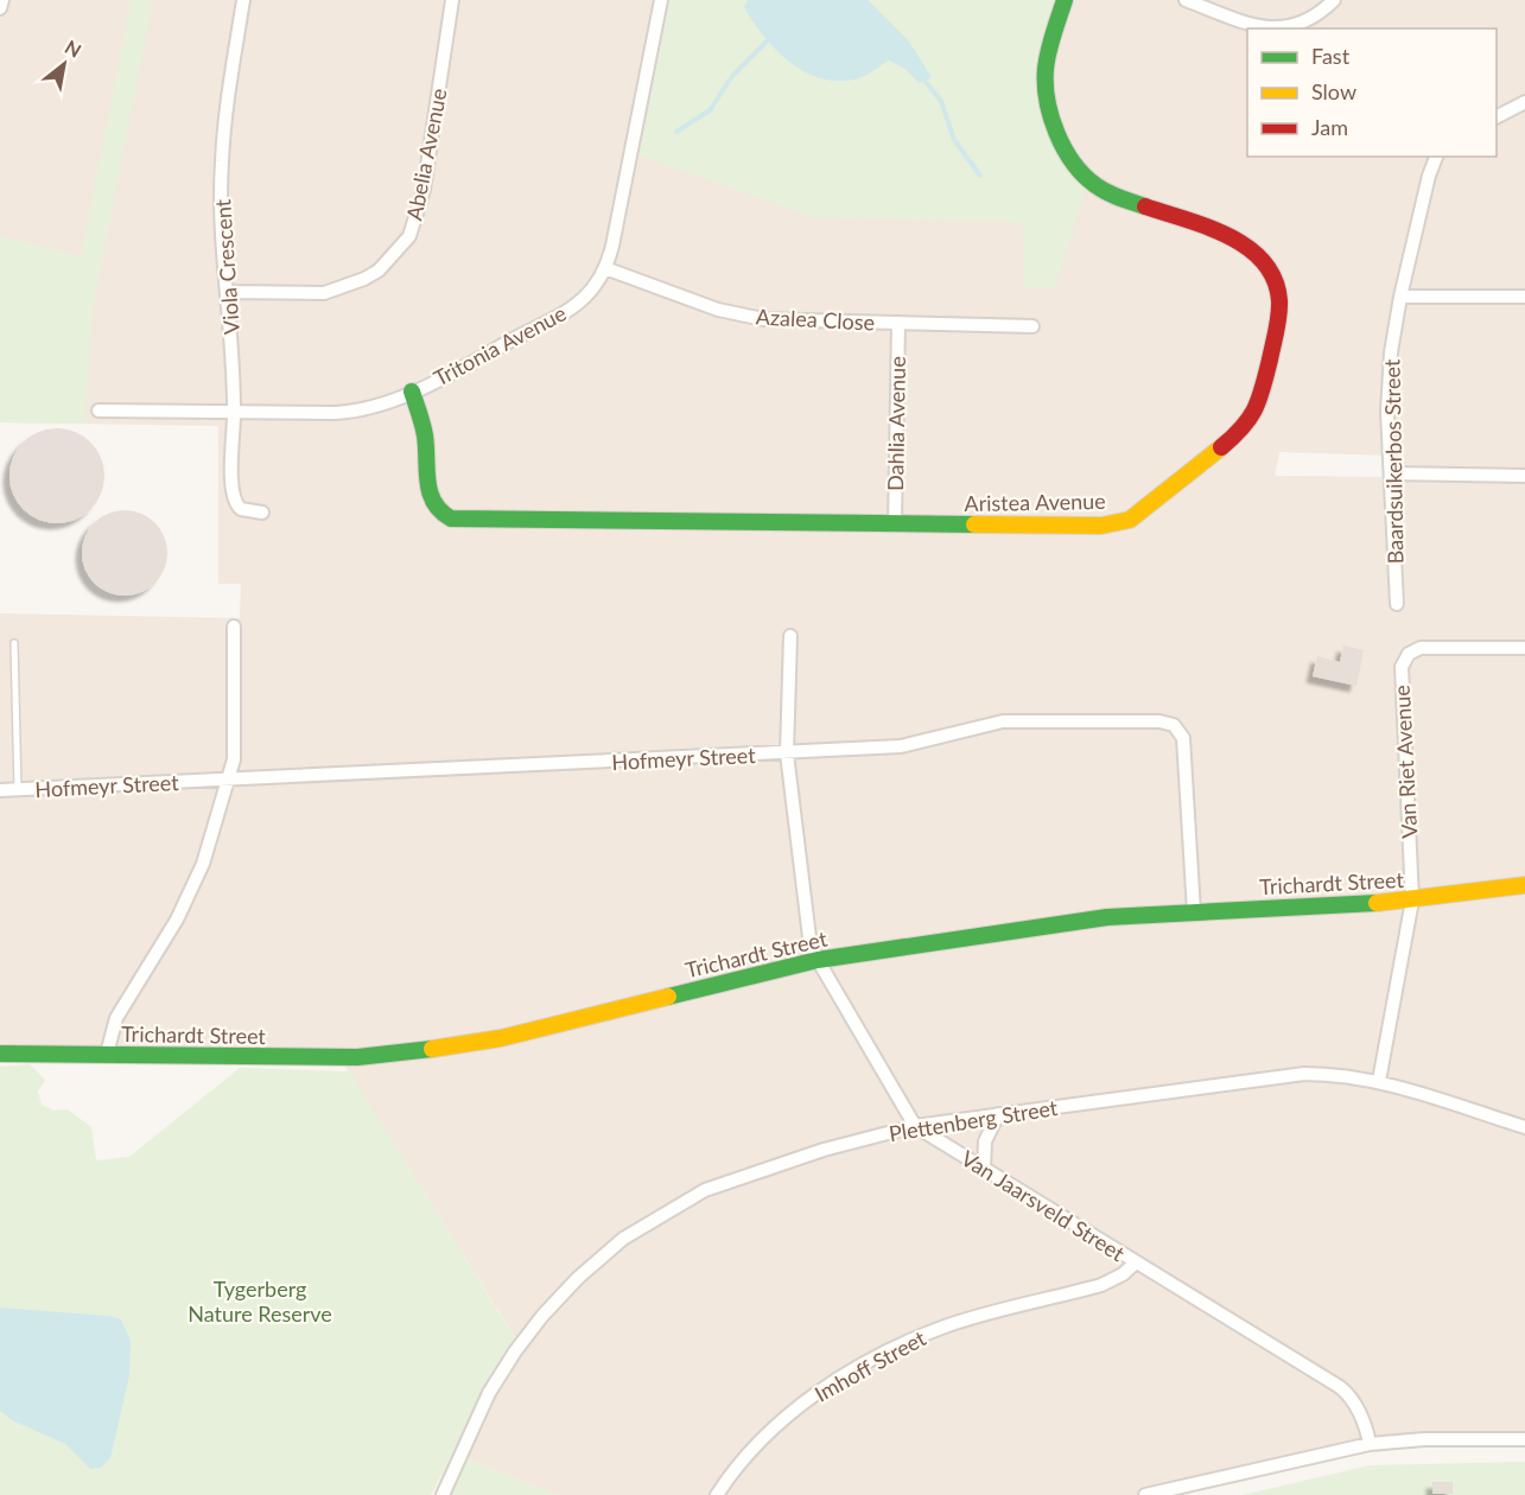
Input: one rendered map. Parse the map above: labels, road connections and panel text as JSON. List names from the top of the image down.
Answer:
{
  "streets": {
    "street": [
      "Abelia Avenue",
      "Viola Crescent",
      "Azalea Close",
      "Tritonia Avenue",
      "Dahlia Avenue",
      "Baardsuikerbos Street",
      "Aristea Avenue",
      "Hofmeyr Street",
      "Van Riet Avenue",
      "Trichardt Street",
      "Plettenberg Street",
      "Van Jaarsveld Street",
      "Imhoff Street"
    ]
  },
  "crossings": [
    ["Abelia Avenue", "Viola Crescent"],
    ["Viola Crescent", "Tritonia Avenue"],
    ["Azalea Close", "Tritonia Avenue"],
    ["Azalea Close", "Dahlia Avenue"],
    ["Tritonia Avenue", "Aristea Avenue"],
    ["Dahlia Avenue", "Aristea Avenue"],
    ["Hofmeyr Street", "Trichardt Street"],
    ["Hofmeyr Street", "Van Jaarsveld Street"],
    ["Van Riet Avenue", "Trichardt Street"],
    ["Van Riet Avenue", "Plettenberg Street"],
    ["Trichardt Street", "Van Jaarsveld Street"],
    ["Plettenberg Street", "Van Jaarsveld Street"],
    ["Van Jaarsveld Street", "Imhoff Street"]
  ],
  "parks": ["Tygerberg Nature Reserve"],
  "legend": ["Fast", "Slow", "Jam"],
  "north": "top right"
}
